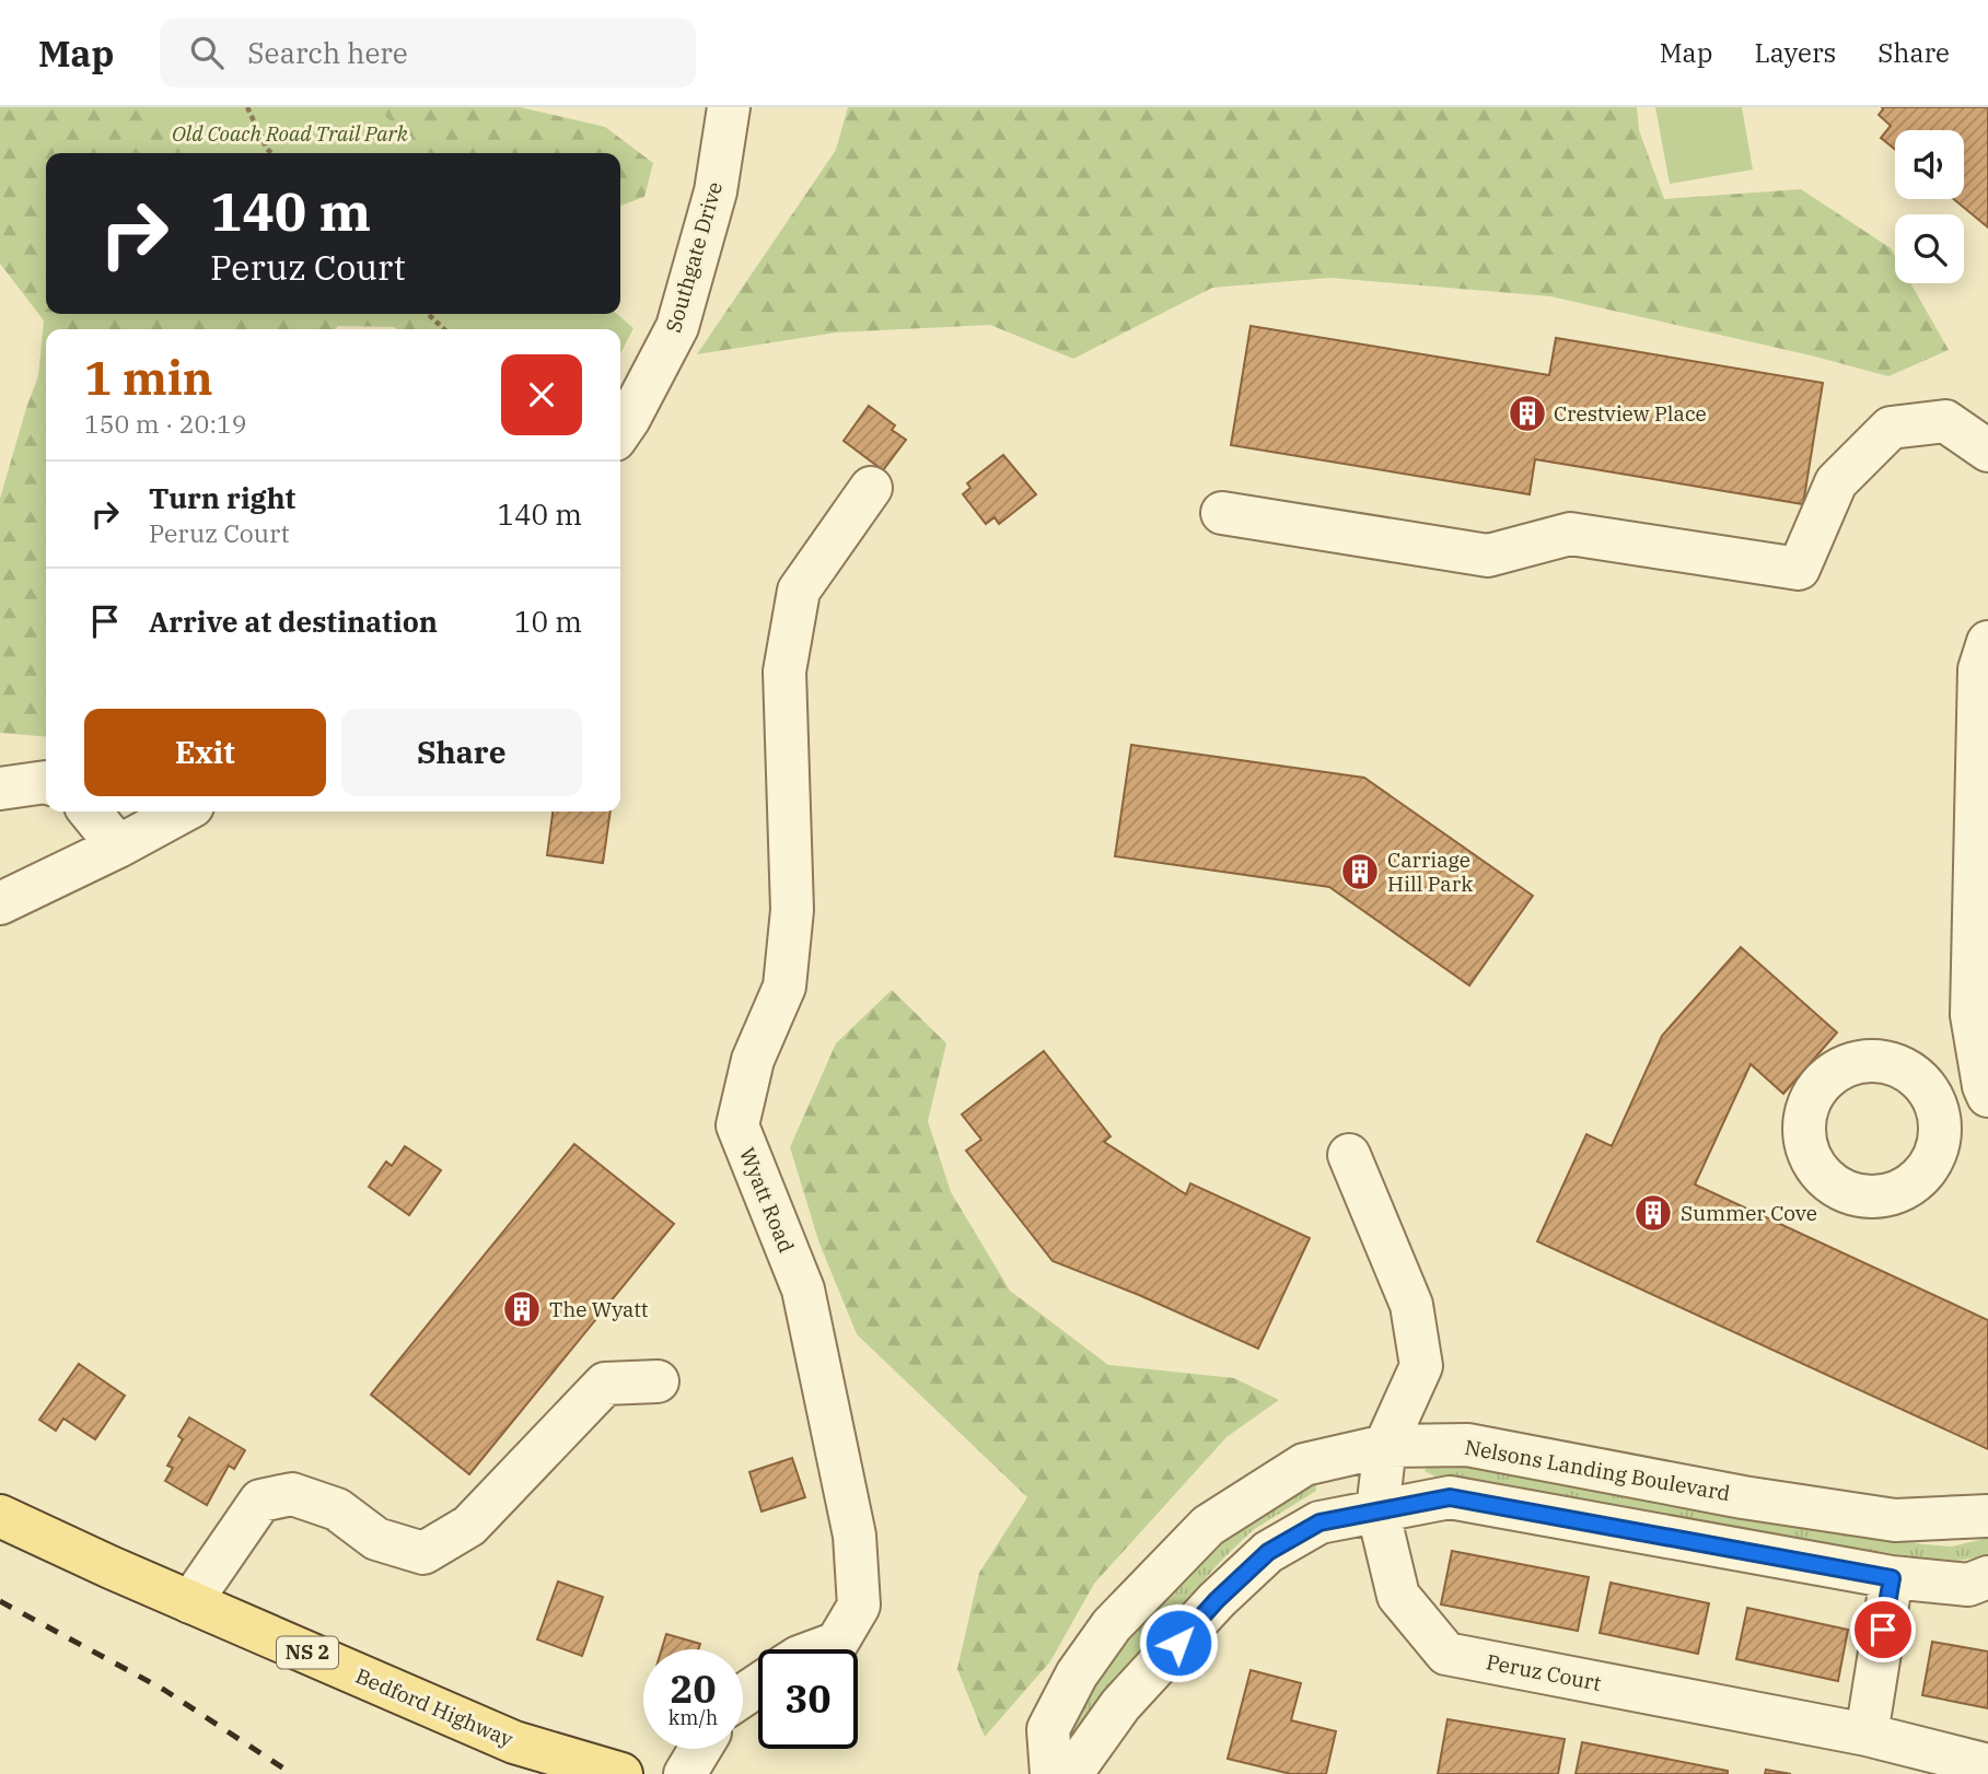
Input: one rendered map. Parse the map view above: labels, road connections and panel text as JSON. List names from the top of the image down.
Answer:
{
  "streets": {
    "main road": ["NS 2", "Bedford Highway"],
    "street": [
      "Southgate Drive",
      "Wyatt Road",
      "Nelsons Landing Boulevard",
      "Peruz Court"
    ]
  },
  "crossings": [
    ["Nelsons Landing Boulevard", "Peruz Court"]
  ],
  "parks": ["Old Coach Road Trail Park"],
  "places": {
    "building": [
      "Crestview Place",
      "Carriage Hill Park",
      "Summer Cove",
      "The Wyatt"
    ]
  },
  "page": {
    "header": "Map",
    "search": "Search here",
    "nav": ["Map", "Layers", "Share"],
    "turn": ["140 m", "Peruz Court"],
    "heading": ["1 min", "150 m · 20:19"],
    "list": [
      {
        "name": "Turn right",
        "note": "Peruz Court",
        "value": "140 m"
      },
      {
        "name": "Arrive at destination",
        "value": "10 m"
      }
    ],
    "buttons": ["Exit", "Share"],
    "speed": "20 km/h",
    "limit": "30"
  }
}
